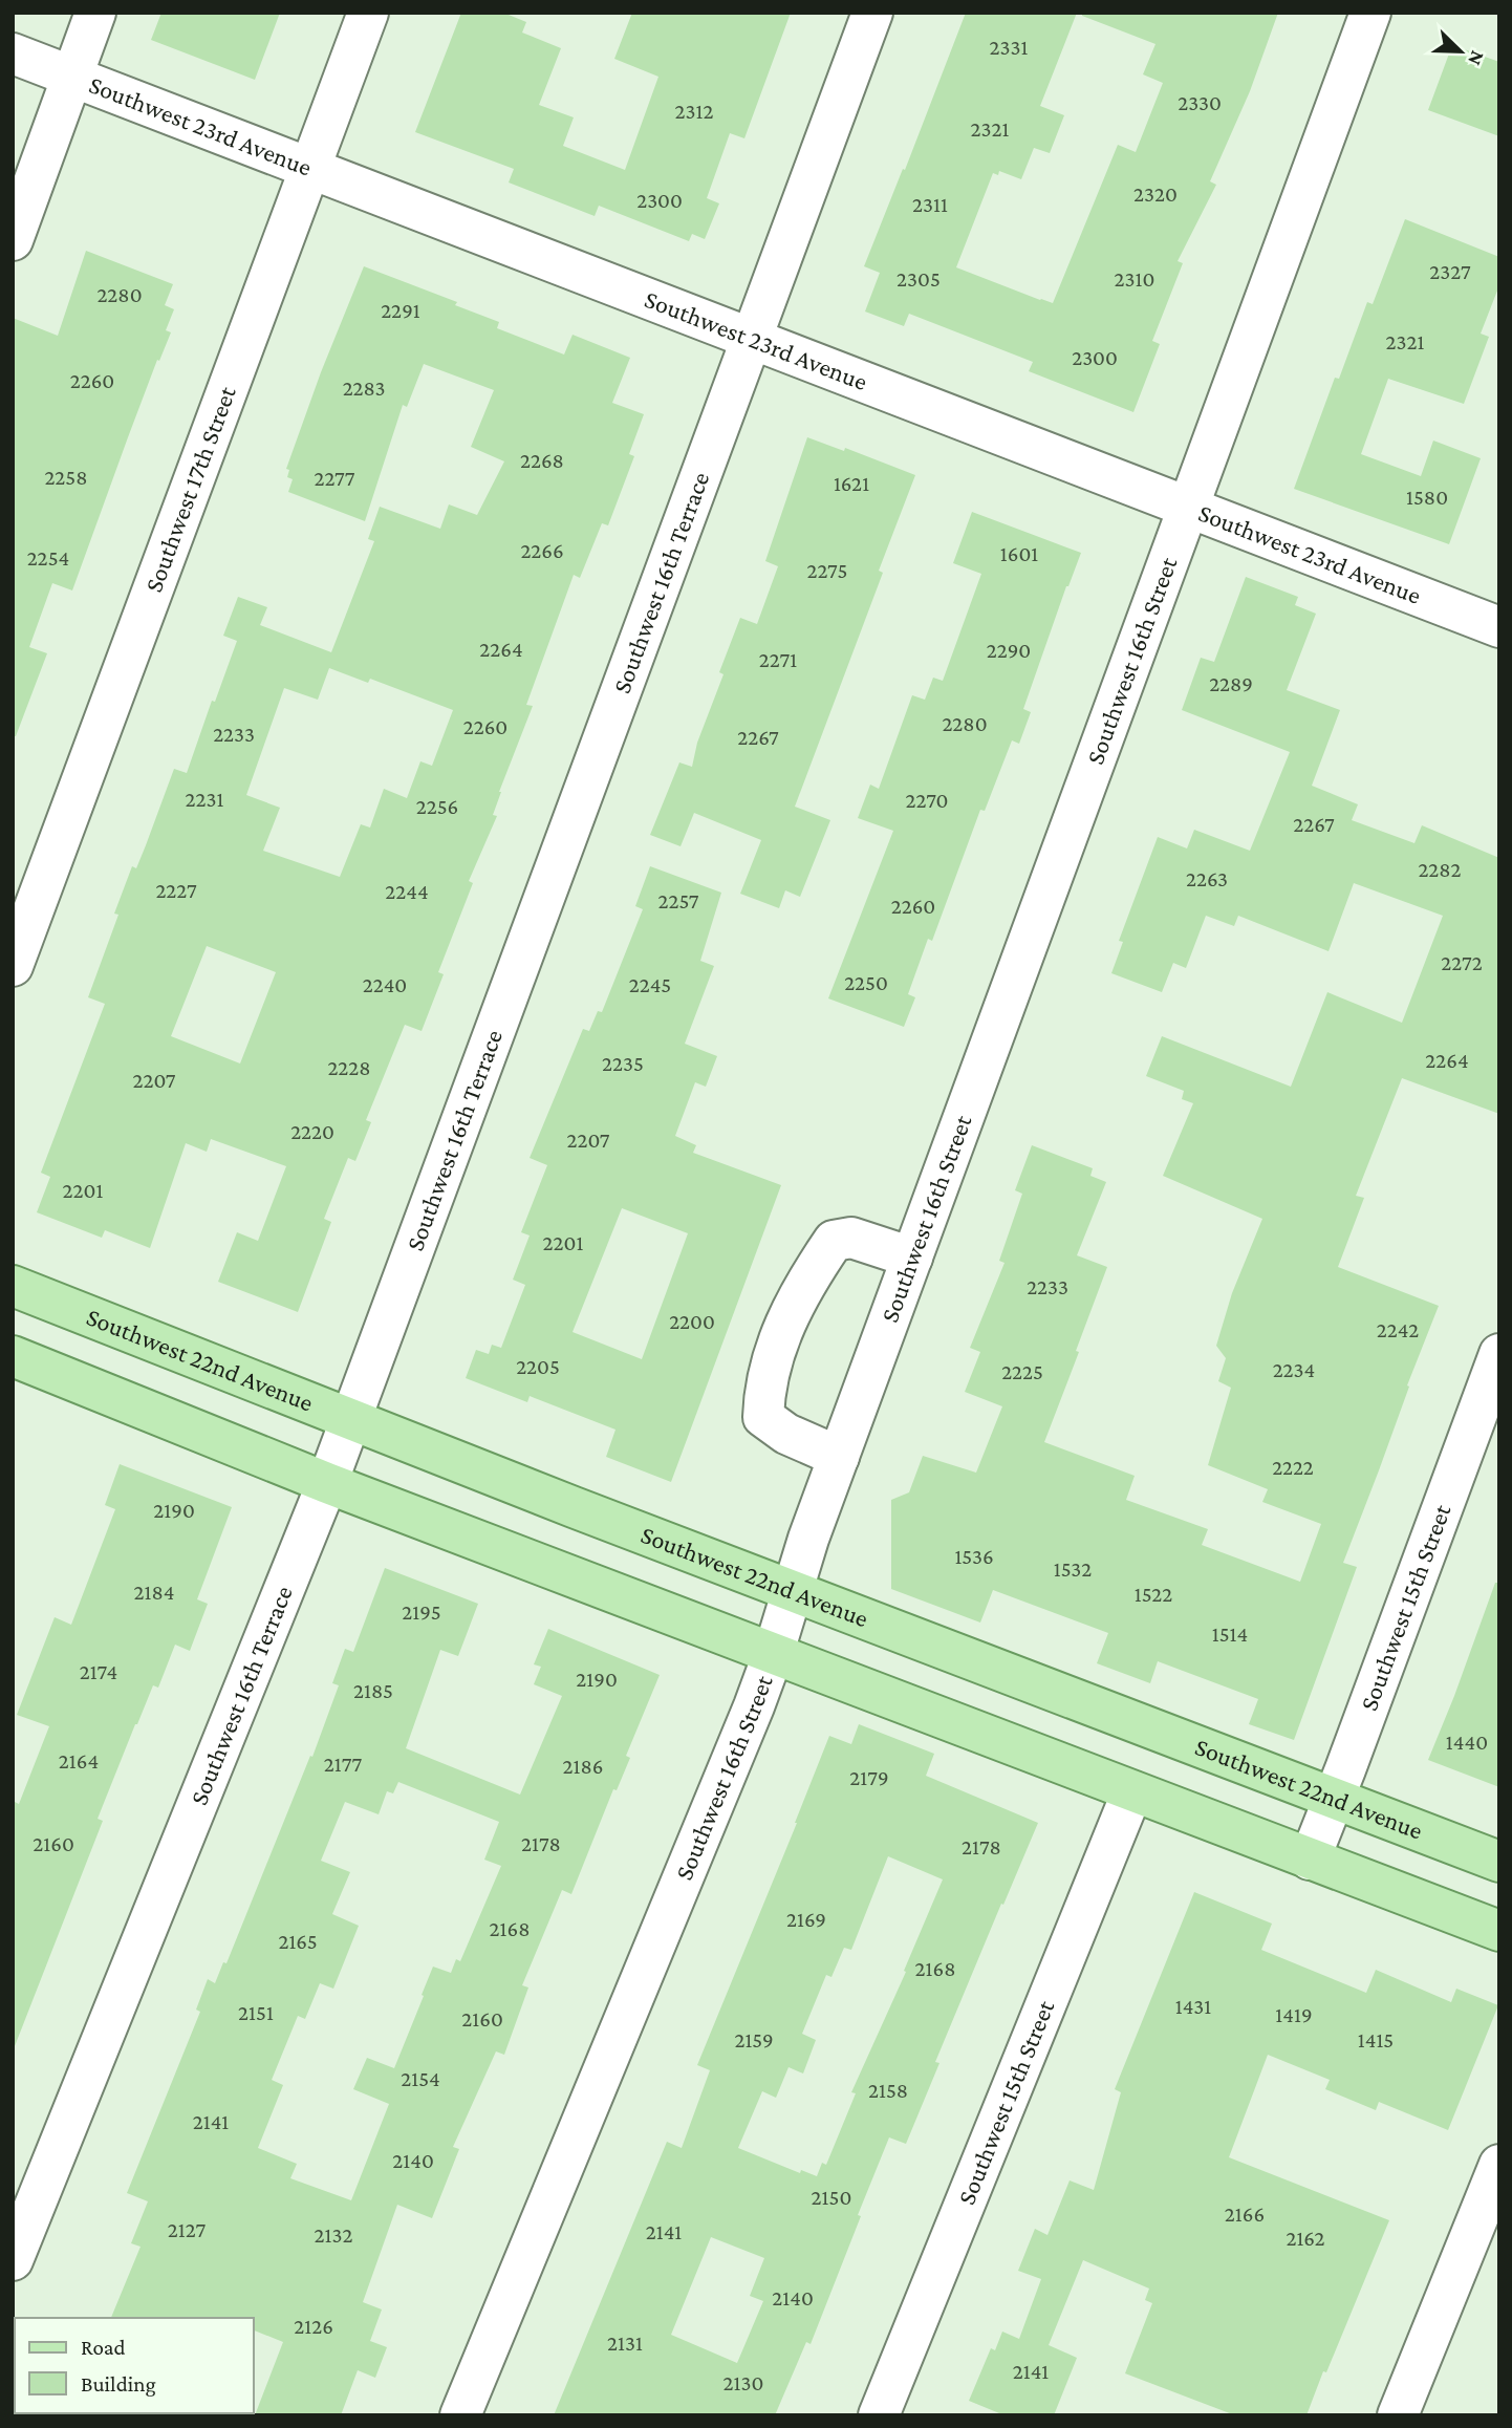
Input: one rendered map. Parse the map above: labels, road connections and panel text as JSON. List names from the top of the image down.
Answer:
{
  "streets": {
    "main road": ["Southwest 22nd Avenue"],
    "street": [
      "Southwest 23rd Avenue",
      "Southwest 17th Street",
      "Southwest 16th Terrace",
      "Southwest 16th Street",
      "Southwest 15th Street"
    ]
  },
  "crossings": [
    ["Southwest 23rd Avenue", "Southwest 17th Street"],
    ["Southwest 23rd Avenue", "Southwest 16th Terrace"],
    ["Southwest 23rd Avenue", "Southwest 16th Street"],
    ["Southwest 16th Terrace", "Southwest 22nd Avenue"],
    ["Southwest 16th Street", "Southwest 22nd Avenue"],
    ["Southwest 22nd Avenue", "Southwest 15th Street"]
  ],
  "house_numbers": [
    "2331",
    "2330",
    "2312",
    "2321",
    "2320",
    "2300",
    "2311",
    "2327",
    "2305",
    "2310",
    "2280",
    "2291",
    "2321",
    "2300",
    "2260",
    "2283",
    "2268",
    "2258",
    "2277",
    "1621",
    "1580",
    "2266",
    "1601",
    "2254",
    "2275",
    "2264",
    "2290",
    "2271",
    "2289",
    "2280",
    "2260",
    "2233",
    "2267",
    "2231",
    "2270",
    "2256",
    "2267",
    "2282",
    "2263",
    "2227",
    "2244",
    "2257",
    "2260",
    "2272",
    "2250",
    "2240",
    "2245",
    "2264",
    "2235",
    "2228",
    "2207",
    "2220",
    "2207",
    "2201",
    "2201",
    "2233",
    "2200",
    "2242",
    "2205",
    "2234",
    "2225",
    "2222",
    "2190",
    "1536",
    "1532",
    "2184",
    "1522",
    "2195",
    "1514",
    "2174",
    "2190",
    "2185",
    "1440",
    "2164",
    "2177",
    "2186",
    "2179",
    "2160",
    "2178",
    "2178",
    "2169",
    "2168",
    "2165",
    "2168",
    "1431",
    "2151",
    "1419",
    "2160",
    "2159",
    "1415",
    "2154",
    "2158",
    "2141",
    "2140",
    "2150",
    "2166",
    "2127",
    "2141",
    "2132",
    "2162",
    "2140",
    "2126",
    "2131",
    "2141",
    "2130"
  ],
  "legend": ["Road", "Building"],
  "north": "bottom right"
}
